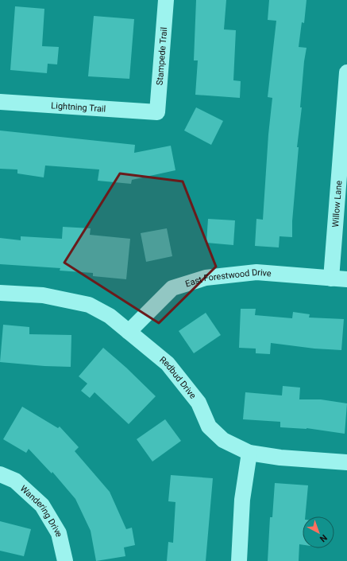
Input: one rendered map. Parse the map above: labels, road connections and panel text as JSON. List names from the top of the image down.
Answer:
{
  "streets": {
    "street": [
      "Stampede Trail",
      "Lightning Trail",
      "Willow Lane",
      "East Forestwood Drive",
      "Redbud Drive",
      "Wandering Drive"
    ]
  },
  "crossings": [
    ["Stampede Trail", "Lightning Trail"],
    ["Willow Lane", "East Forestwood Drive"],
    ["East Forestwood Drive", "Redbud Drive"]
  ],
  "north": "bottom right"
}
